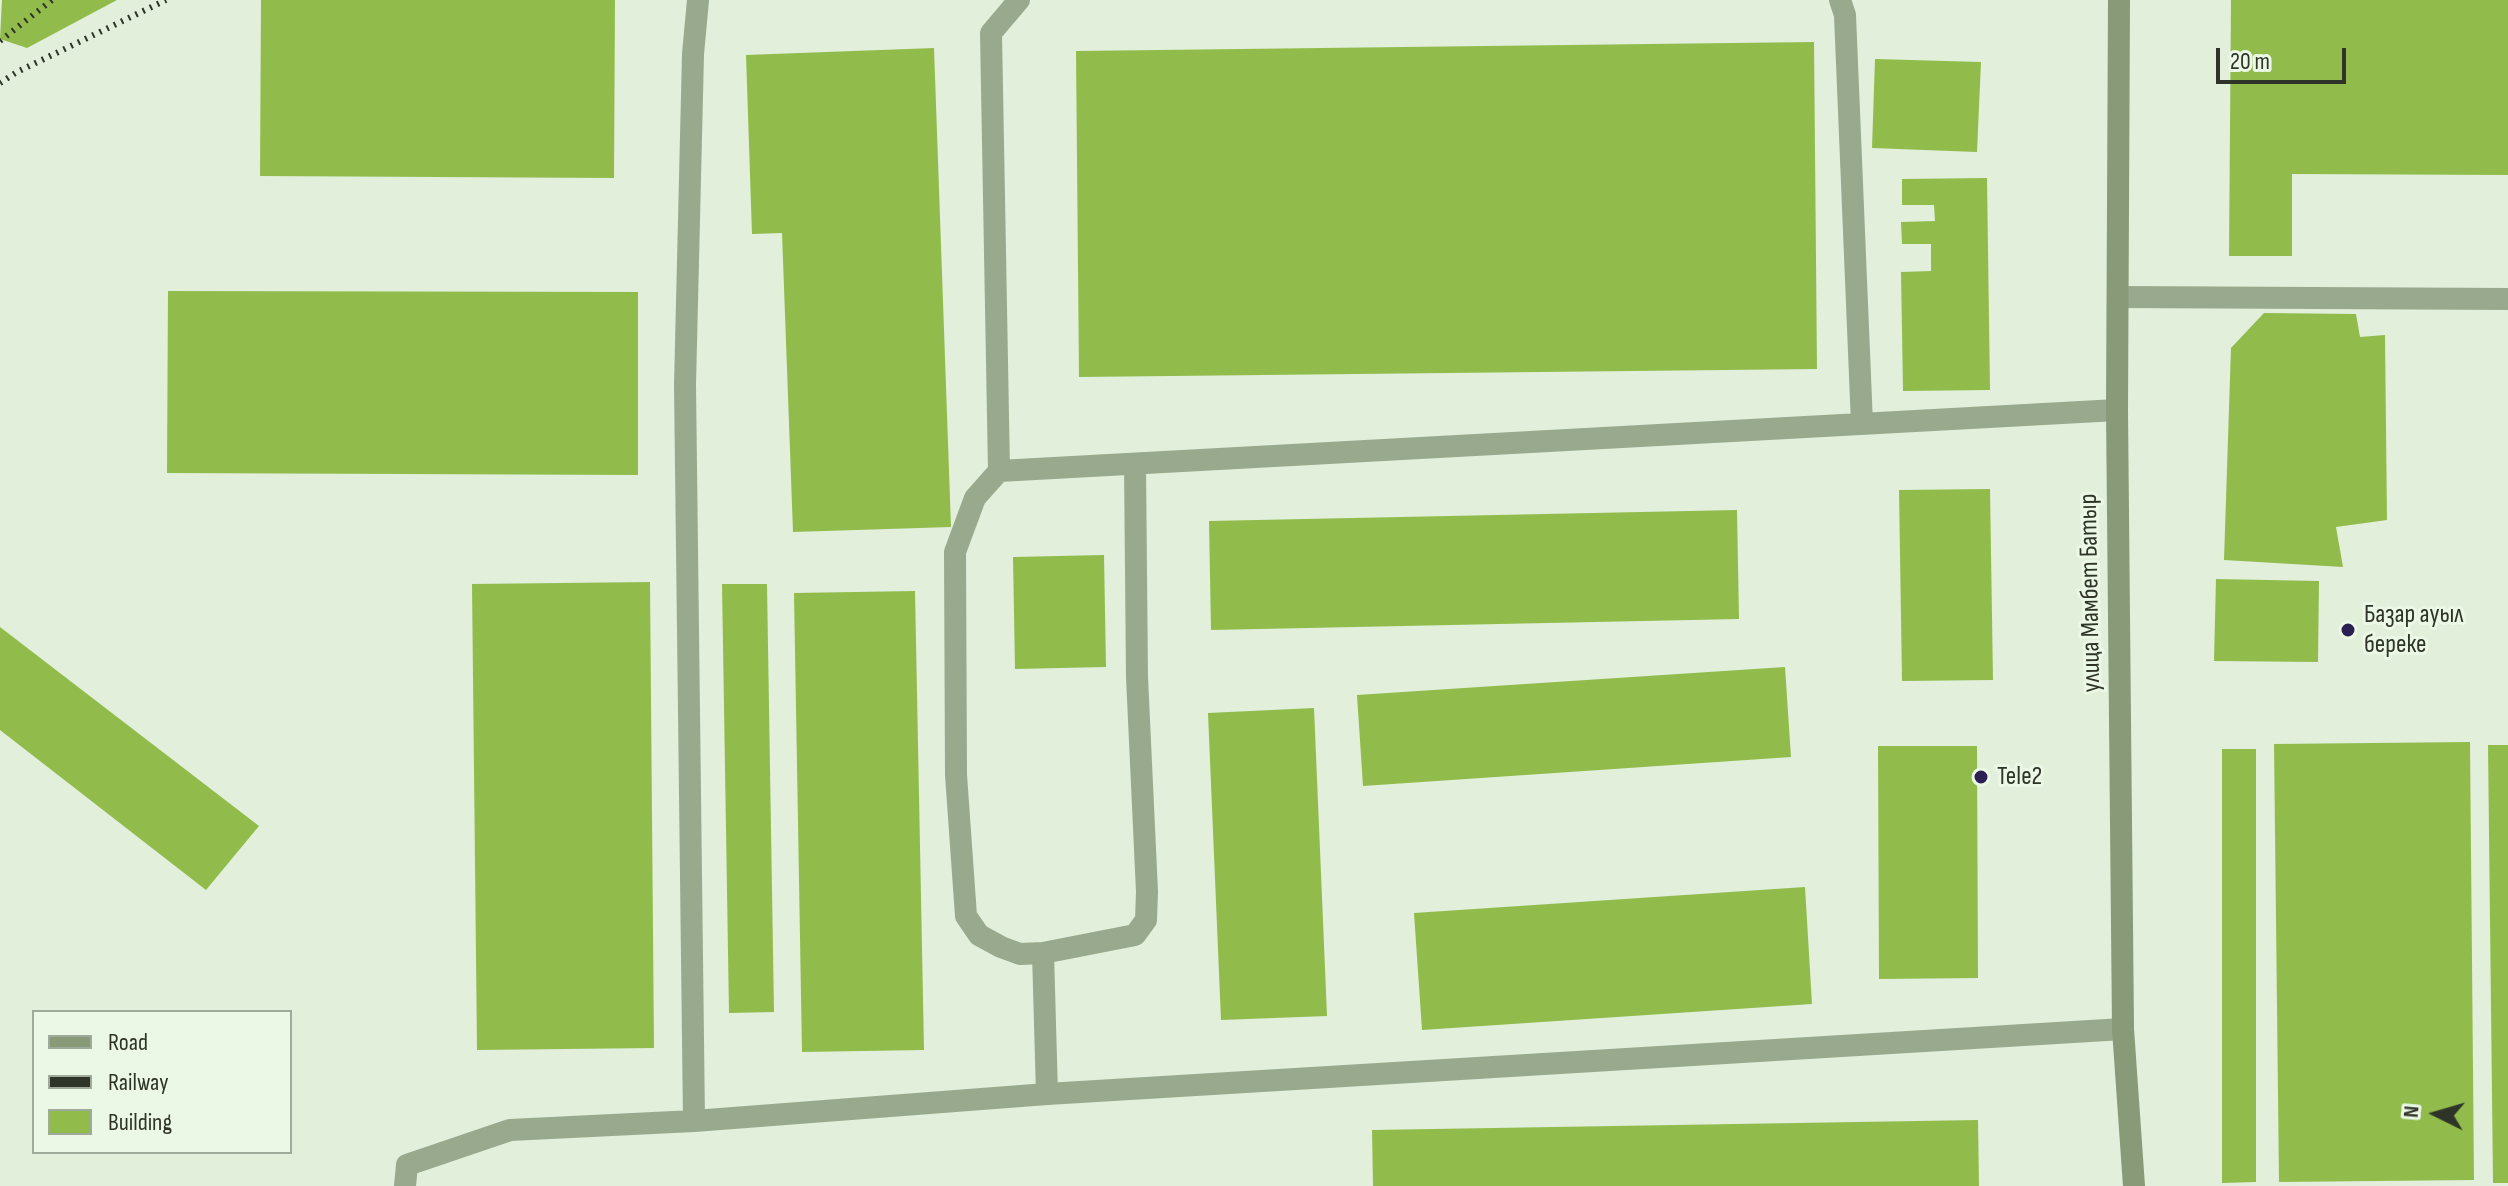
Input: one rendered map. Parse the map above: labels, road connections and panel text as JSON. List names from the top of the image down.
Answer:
{
  "streets": {
    "main road": ["улица Мамбет Батыр"]
  },
  "places": ["Базар ауыл береке", "Tele2"],
  "legend": ["Road", "Railway", "Building"],
  "scale_bar": "20 m",
  "north": "left"
}
